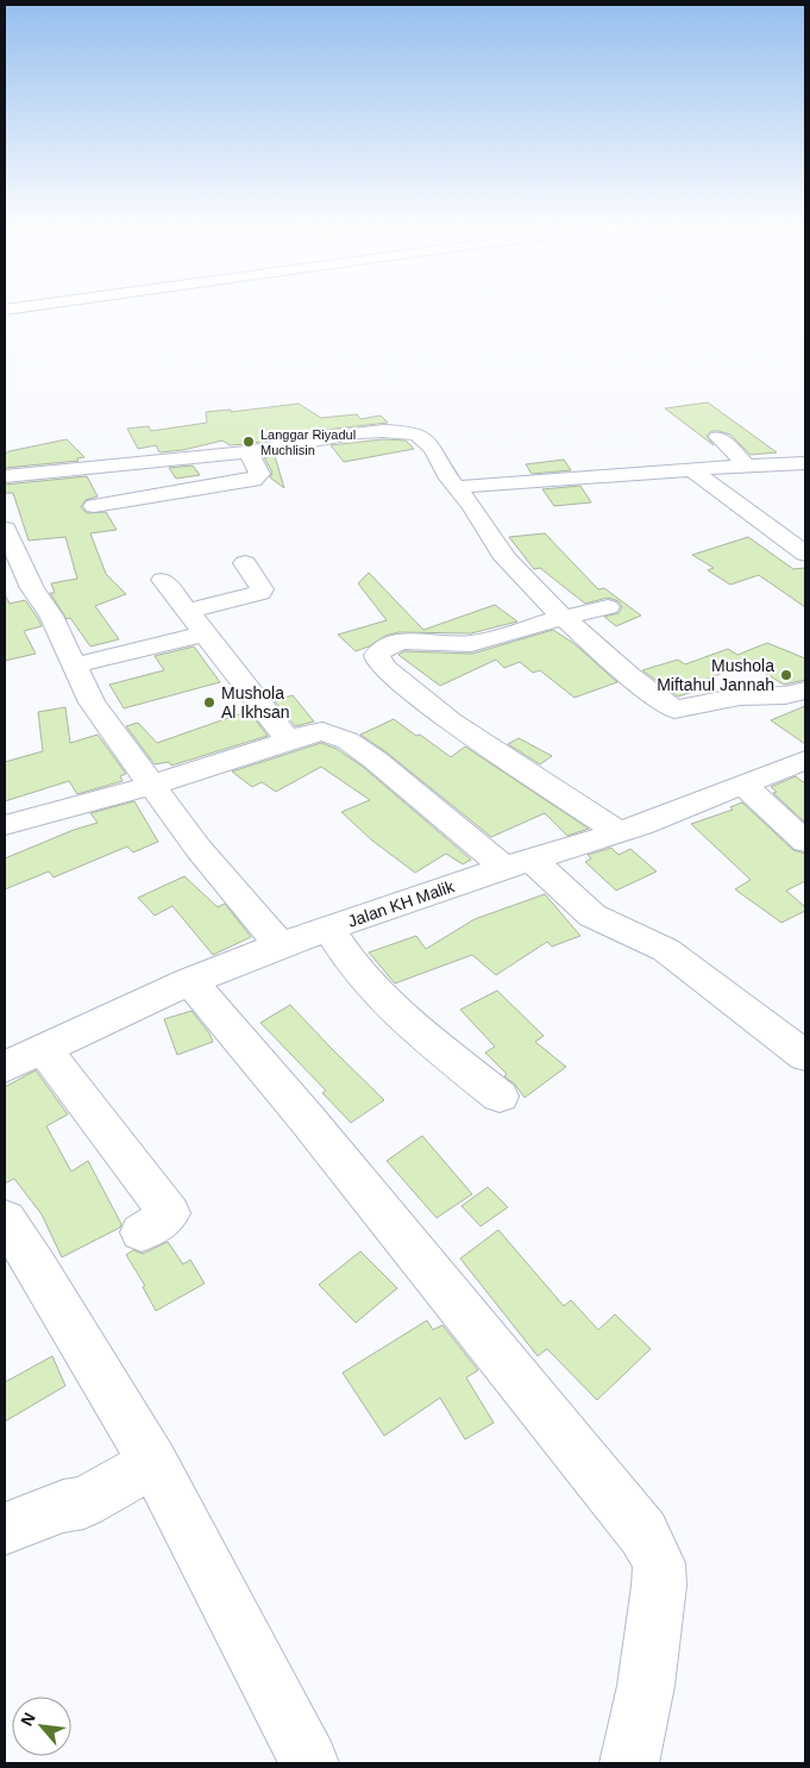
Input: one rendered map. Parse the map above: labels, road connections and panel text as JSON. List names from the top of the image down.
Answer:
{
  "streets": {
    "street": ["Jalan KH Malik"]
  },
  "places": ["Langgar Riyadul Muchlisin", "Mushola Miftahul Jannah", "Mushola Al Ikhsan"],
  "north": "top left"
}
